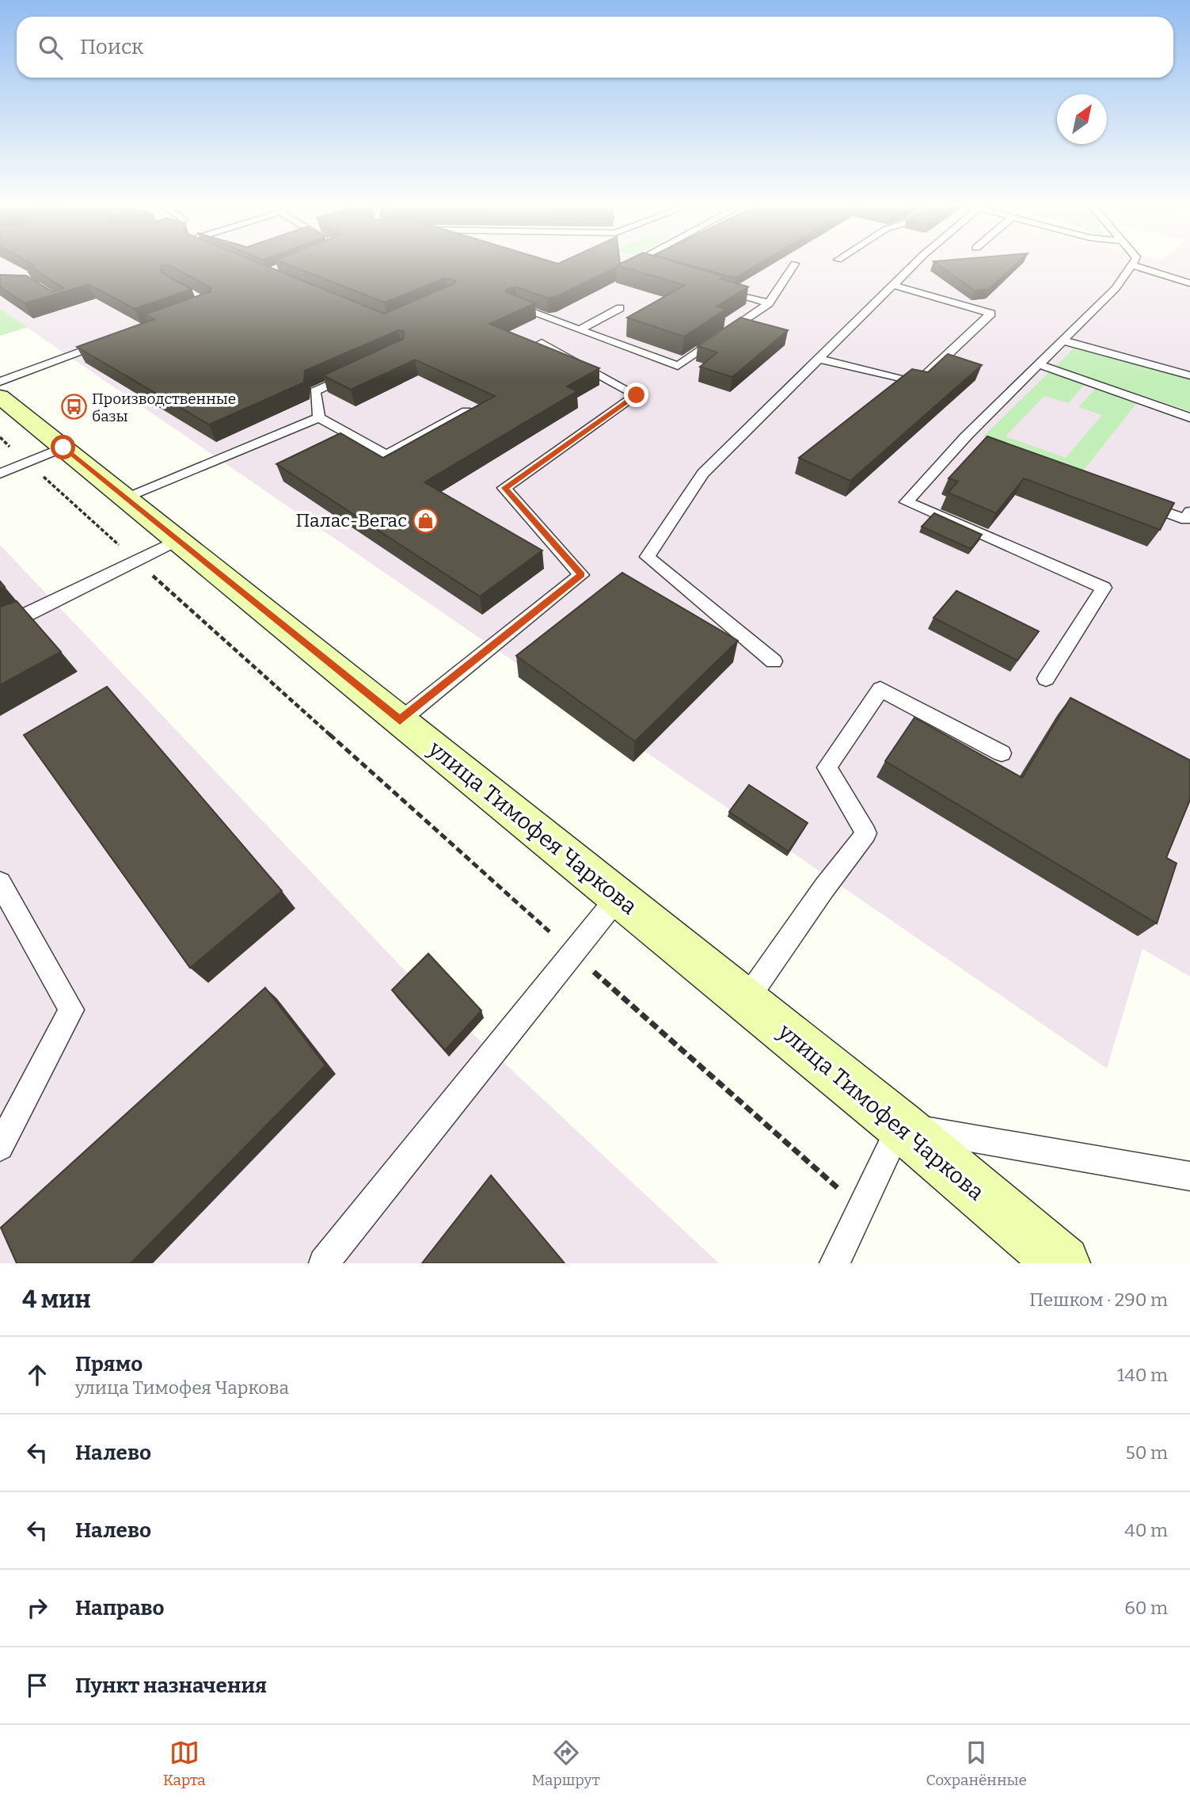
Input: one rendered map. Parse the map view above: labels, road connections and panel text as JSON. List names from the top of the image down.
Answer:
{
  "streets": {
    "main road": ["улица Тимофея Чаркова"]
  },
  "places": {
    "bus stop": ["Производственные базы"],
    "shop": ["Палас-Вегас"]
  },
  "north": "top right",
  "page": {
    "search": "Поиск",
    "heading": ["4 мин", "Пешком · 290 m"],
    "list": [
      ["Прямо", "улица Тимофея Чаркова", "140 m"],
      ["Налево", "50 m"],
      ["Налево", "40 m"],
      ["Направо", "60 m"],
      "Пункт назначения"
    ],
    "nav": ["Карта", "Маршрут", "Сохранённые"]
  }
}
